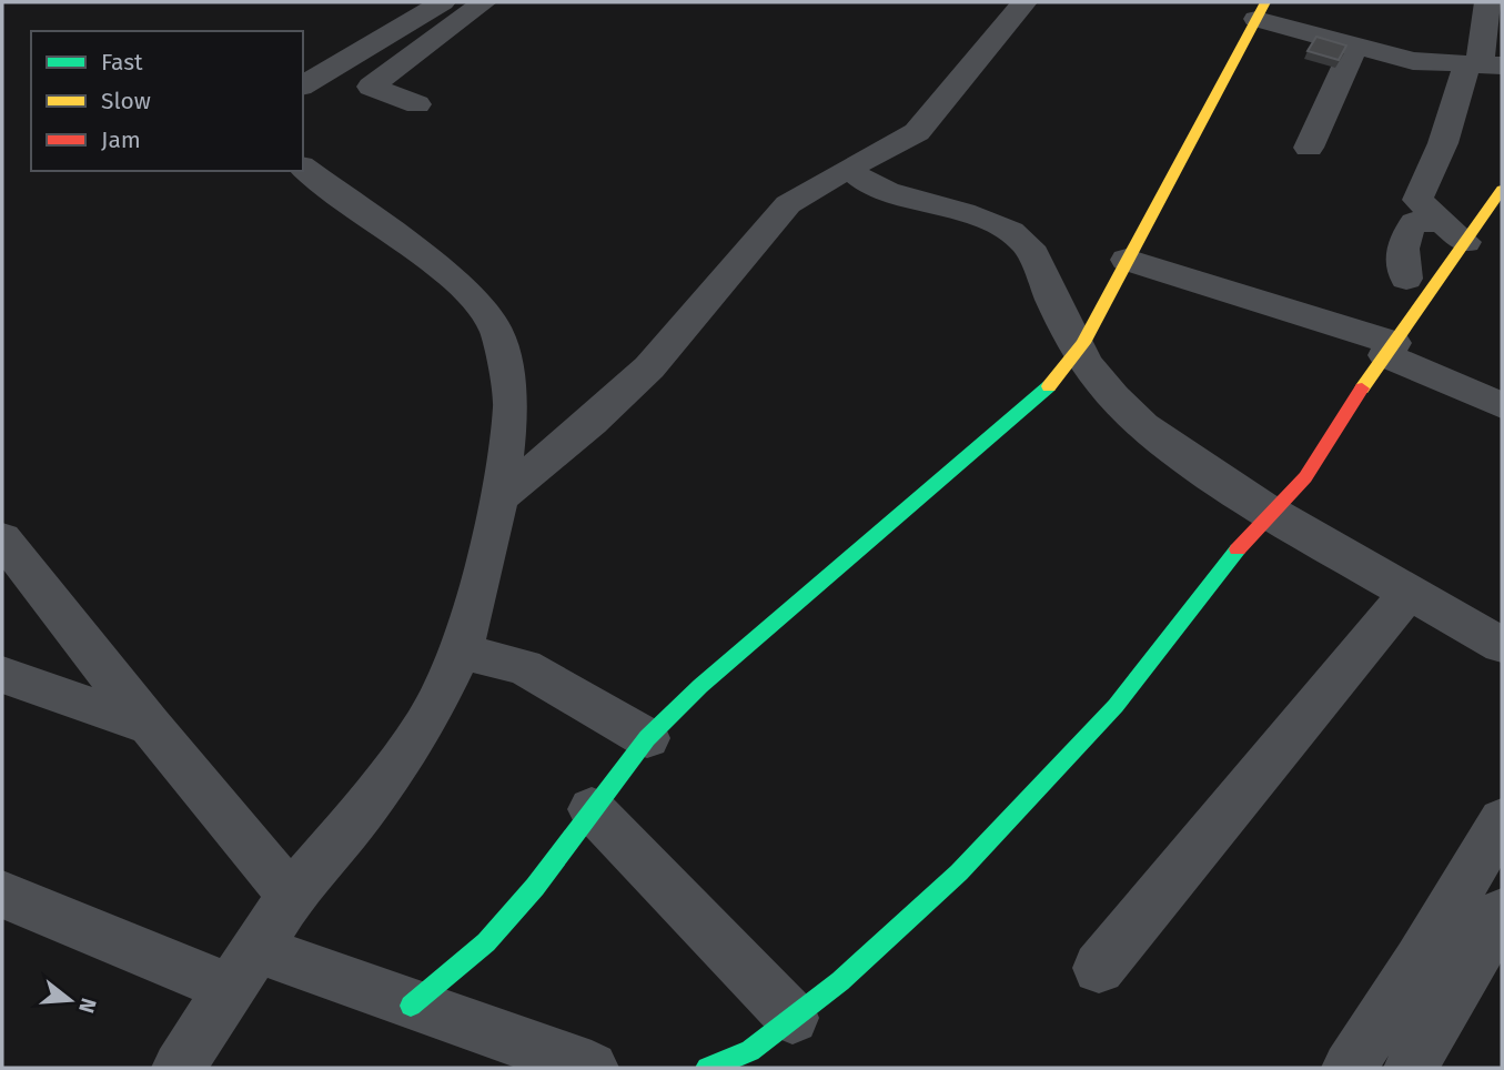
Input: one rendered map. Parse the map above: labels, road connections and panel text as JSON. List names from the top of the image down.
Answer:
{
  "legend": ["Fast", "Slow", "Jam"],
  "north": "right"
}
